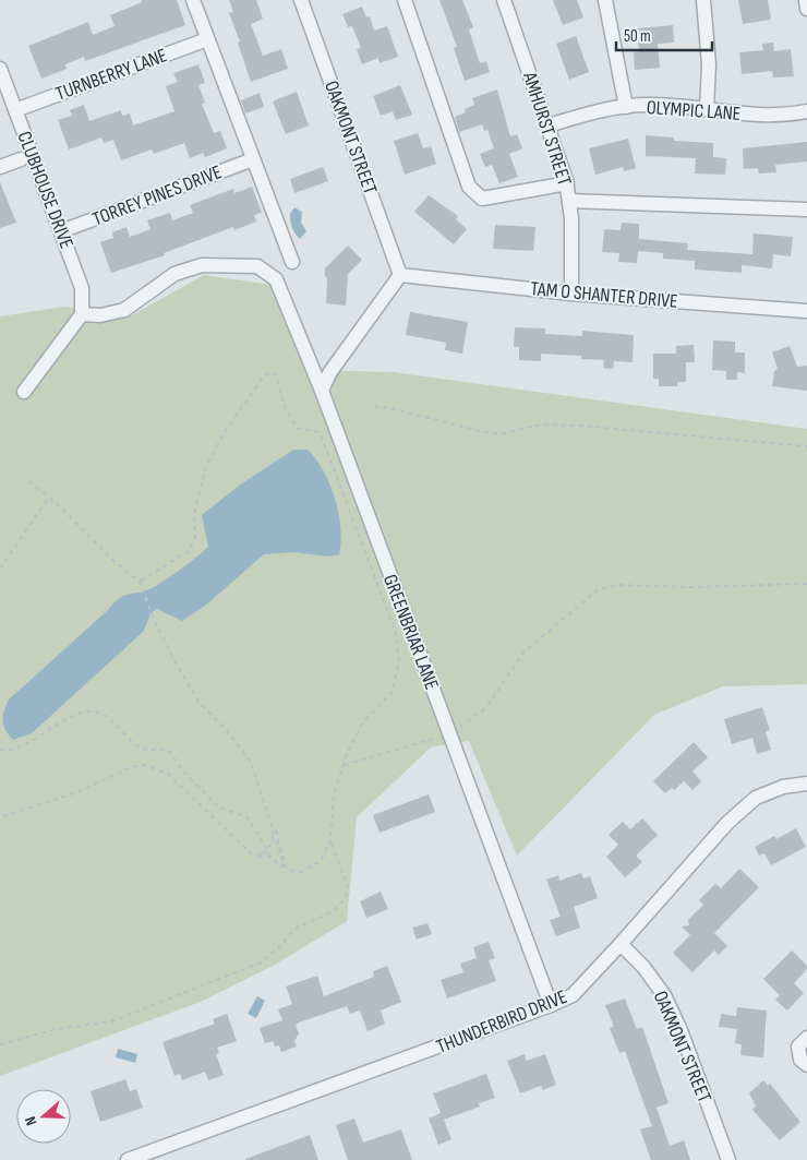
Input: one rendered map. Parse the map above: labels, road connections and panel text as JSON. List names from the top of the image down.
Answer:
{
  "streets": {
    "street": [
      "TURNBERRY LANE",
      "OLYMPIC LANE",
      "AMHURST STREET",
      "OAKMONT STREET",
      "CLUBHOUSE DRIVE",
      "TORREY PINES DRIVE",
      "TAM O SHANTER DRIVE",
      "GREENBRIAR LANE",
      "THUNDERBIRD DRIVE"
    ]
  },
  "crossings": [
    ["TURNBERRY LANE", "CLUBHOUSE DRIVE"],
    ["OLYMPIC LANE", "AMHURST STREET"],
    ["AMHURST STREET", "TAM O SHANTER DRIVE"],
    ["OAKMONT STREET", "TAM O SHANTER DRIVE"],
    ["OAKMONT STREET", "THUNDERBIRD DRIVE"],
    ["CLUBHOUSE DRIVE", "TORREY PINES DRIVE"],
    ["CLUBHOUSE DRIVE", "GREENBRIAR LANE"],
    ["GREENBRIAR LANE", "THUNDERBIRD DRIVE"]
  ],
  "scale_bar": "50 m",
  "north": "left"
}
